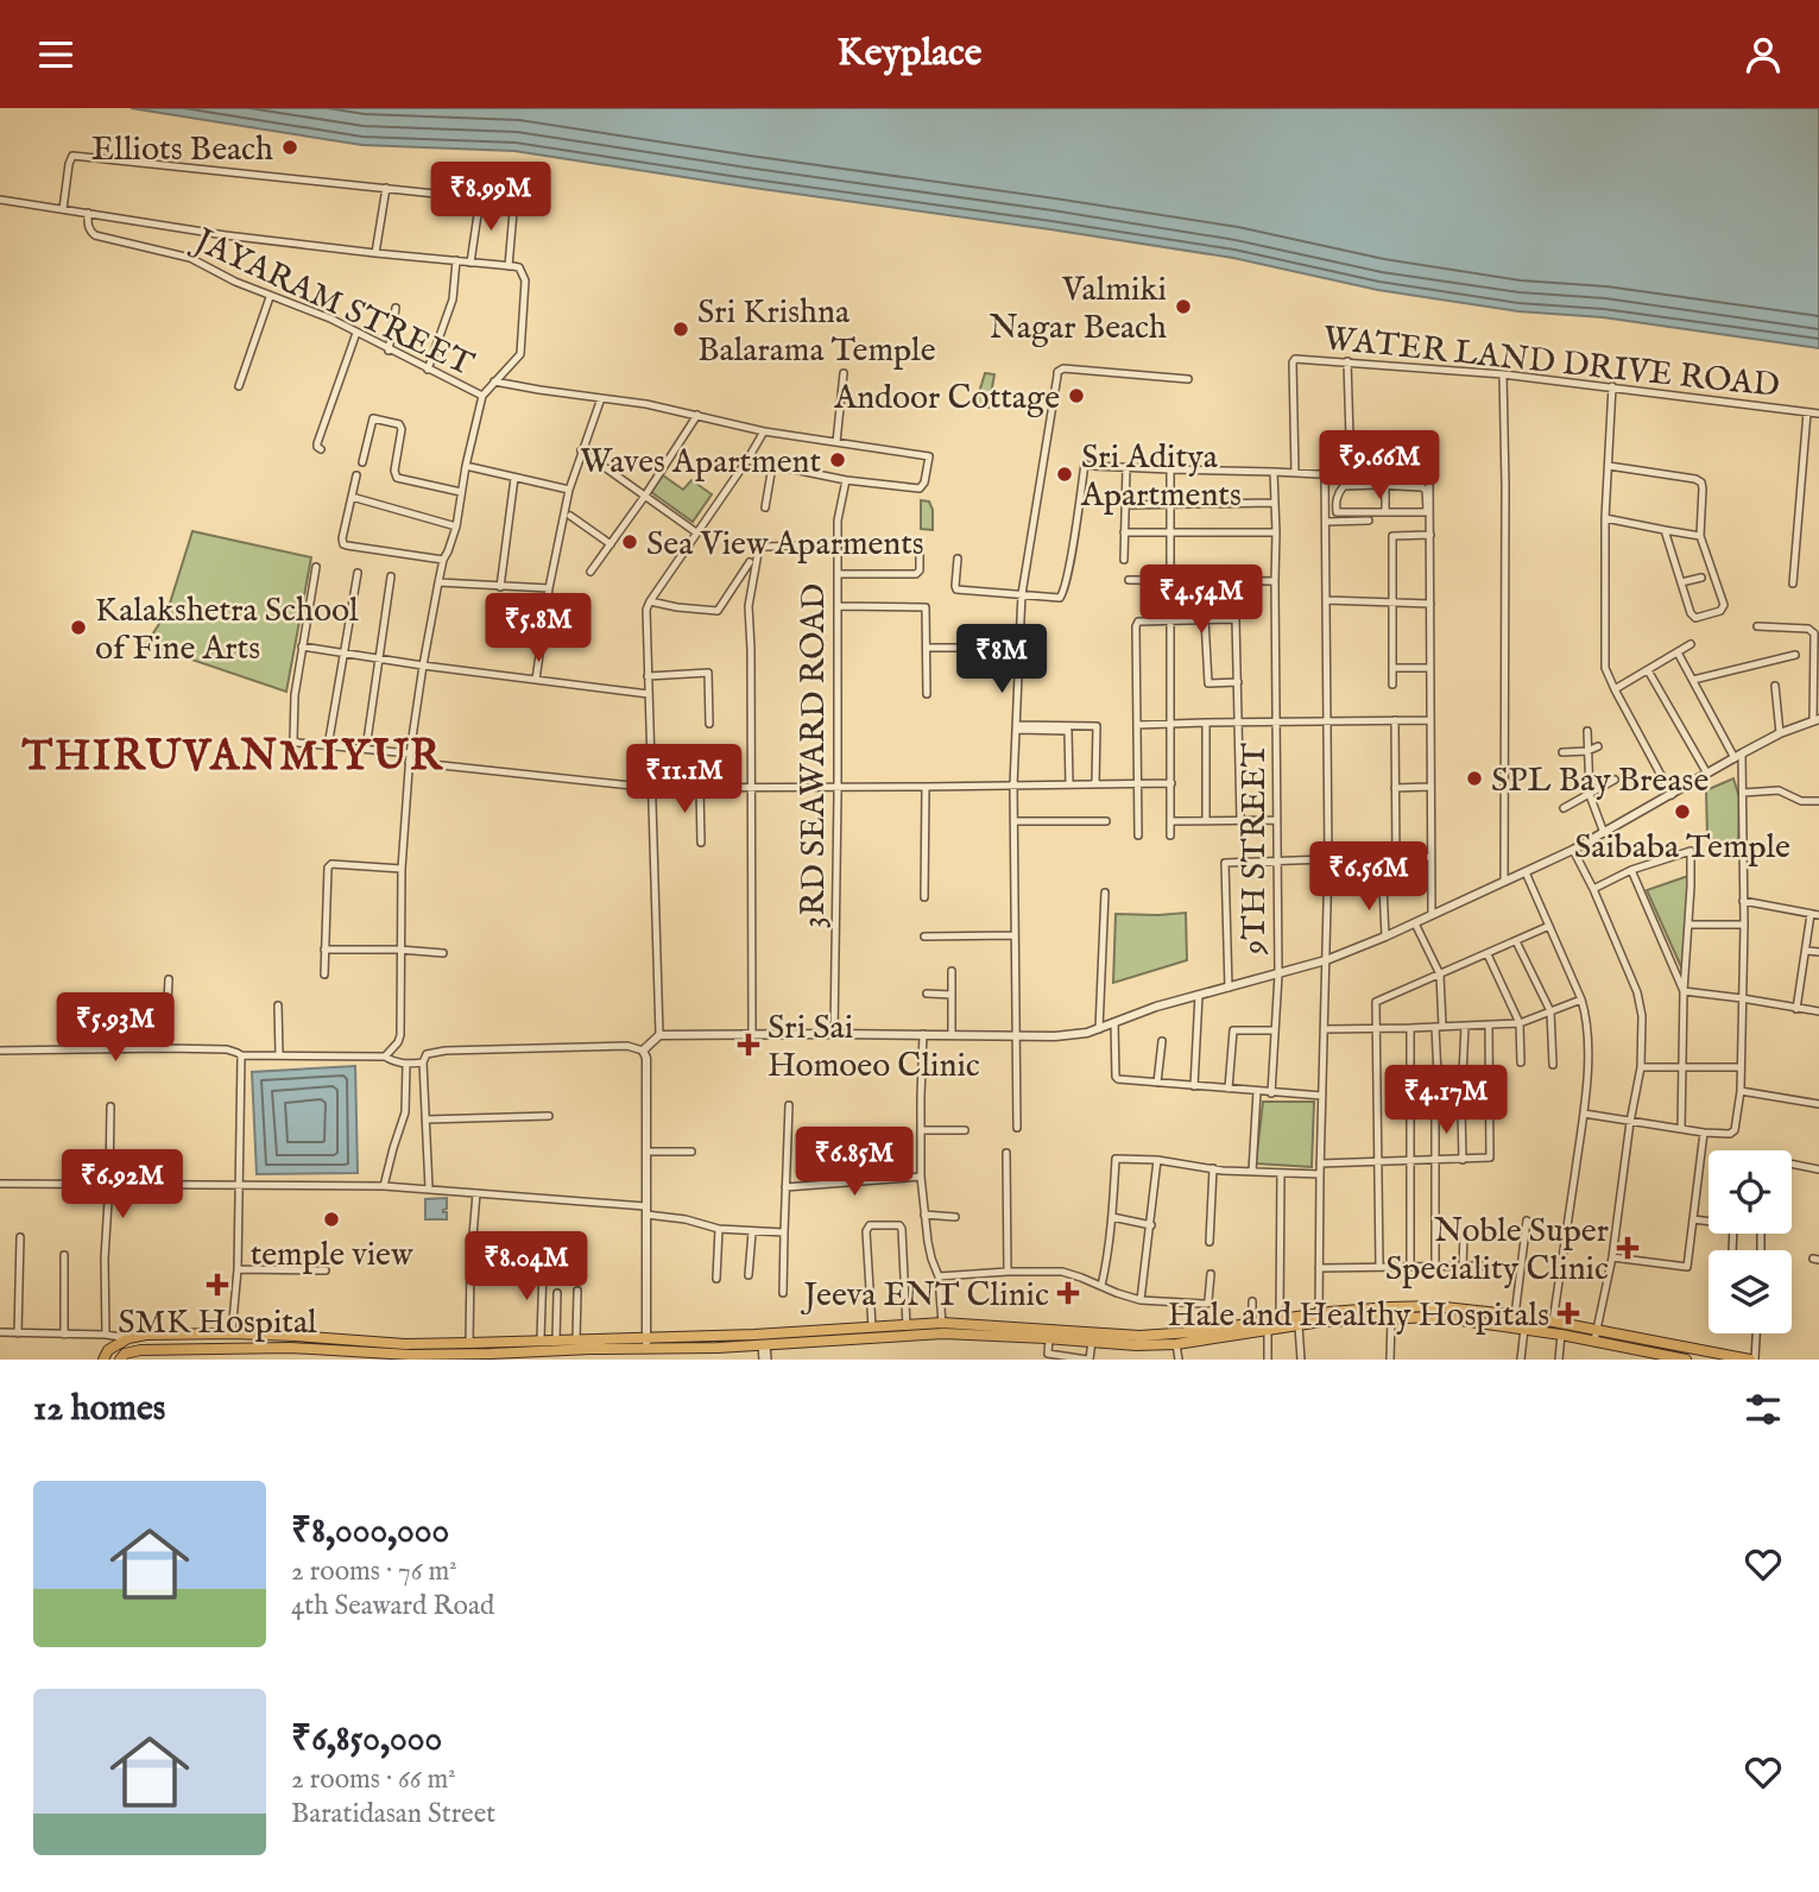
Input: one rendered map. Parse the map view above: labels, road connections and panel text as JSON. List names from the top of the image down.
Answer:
{
  "streets": {
    "street": [
      "JAYARAM STREET",
      "WATER LAND DRIVE ROAD",
      "3RD SEAWARD ROAD",
      "9TH STREET"
    ]
  },
  "districts": ["THIRUVANMIYUR"],
  "places": {
    "other": [
      "Elliots Beach",
      "Valmiki Nagar Beach",
      "Sri Krishna Balarama Temple",
      "Andoor Cottage",
      "Waves Apartment",
      "Sri Aditya Apartments",
      "Sea View Aparments",
      "Kalakshetra School of Fine Arts",
      "SPL Bay Brease",
      "Saibaba Temple",
      "temple view"
    ],
    "health": [
      "Sri Sai Homoeo Clinic",
      "Noble Super Speciality Clinic",
      "SMK Hospital",
      "Jeeva ENT Clinic",
      "Hale and Healthy Hospitals"
    ]
  },
  "page": {
    "header": "Keyplace",
    "price": [
      "₹8.99M",
      "₹9.66M",
      "₹4.54M",
      "₹5.8M",
      "₹8M",
      "₹11.1M",
      "₹6.56M",
      "₹5.93M",
      "₹4.17M",
      "₹6.85M",
      "₹6.92M",
      "₹8.04M"
    ],
    "heading": "12 homes",
    "list": [
      {
        "name": "₹8,000,000",
        "note": "2 rooms · 76 m² · 4th Seaward Road"
      },
      {
        "name": "₹6,850,000",
        "note": "2 rooms · 66 m² · Baratidasan Street"
      }
    ]
  }
}
